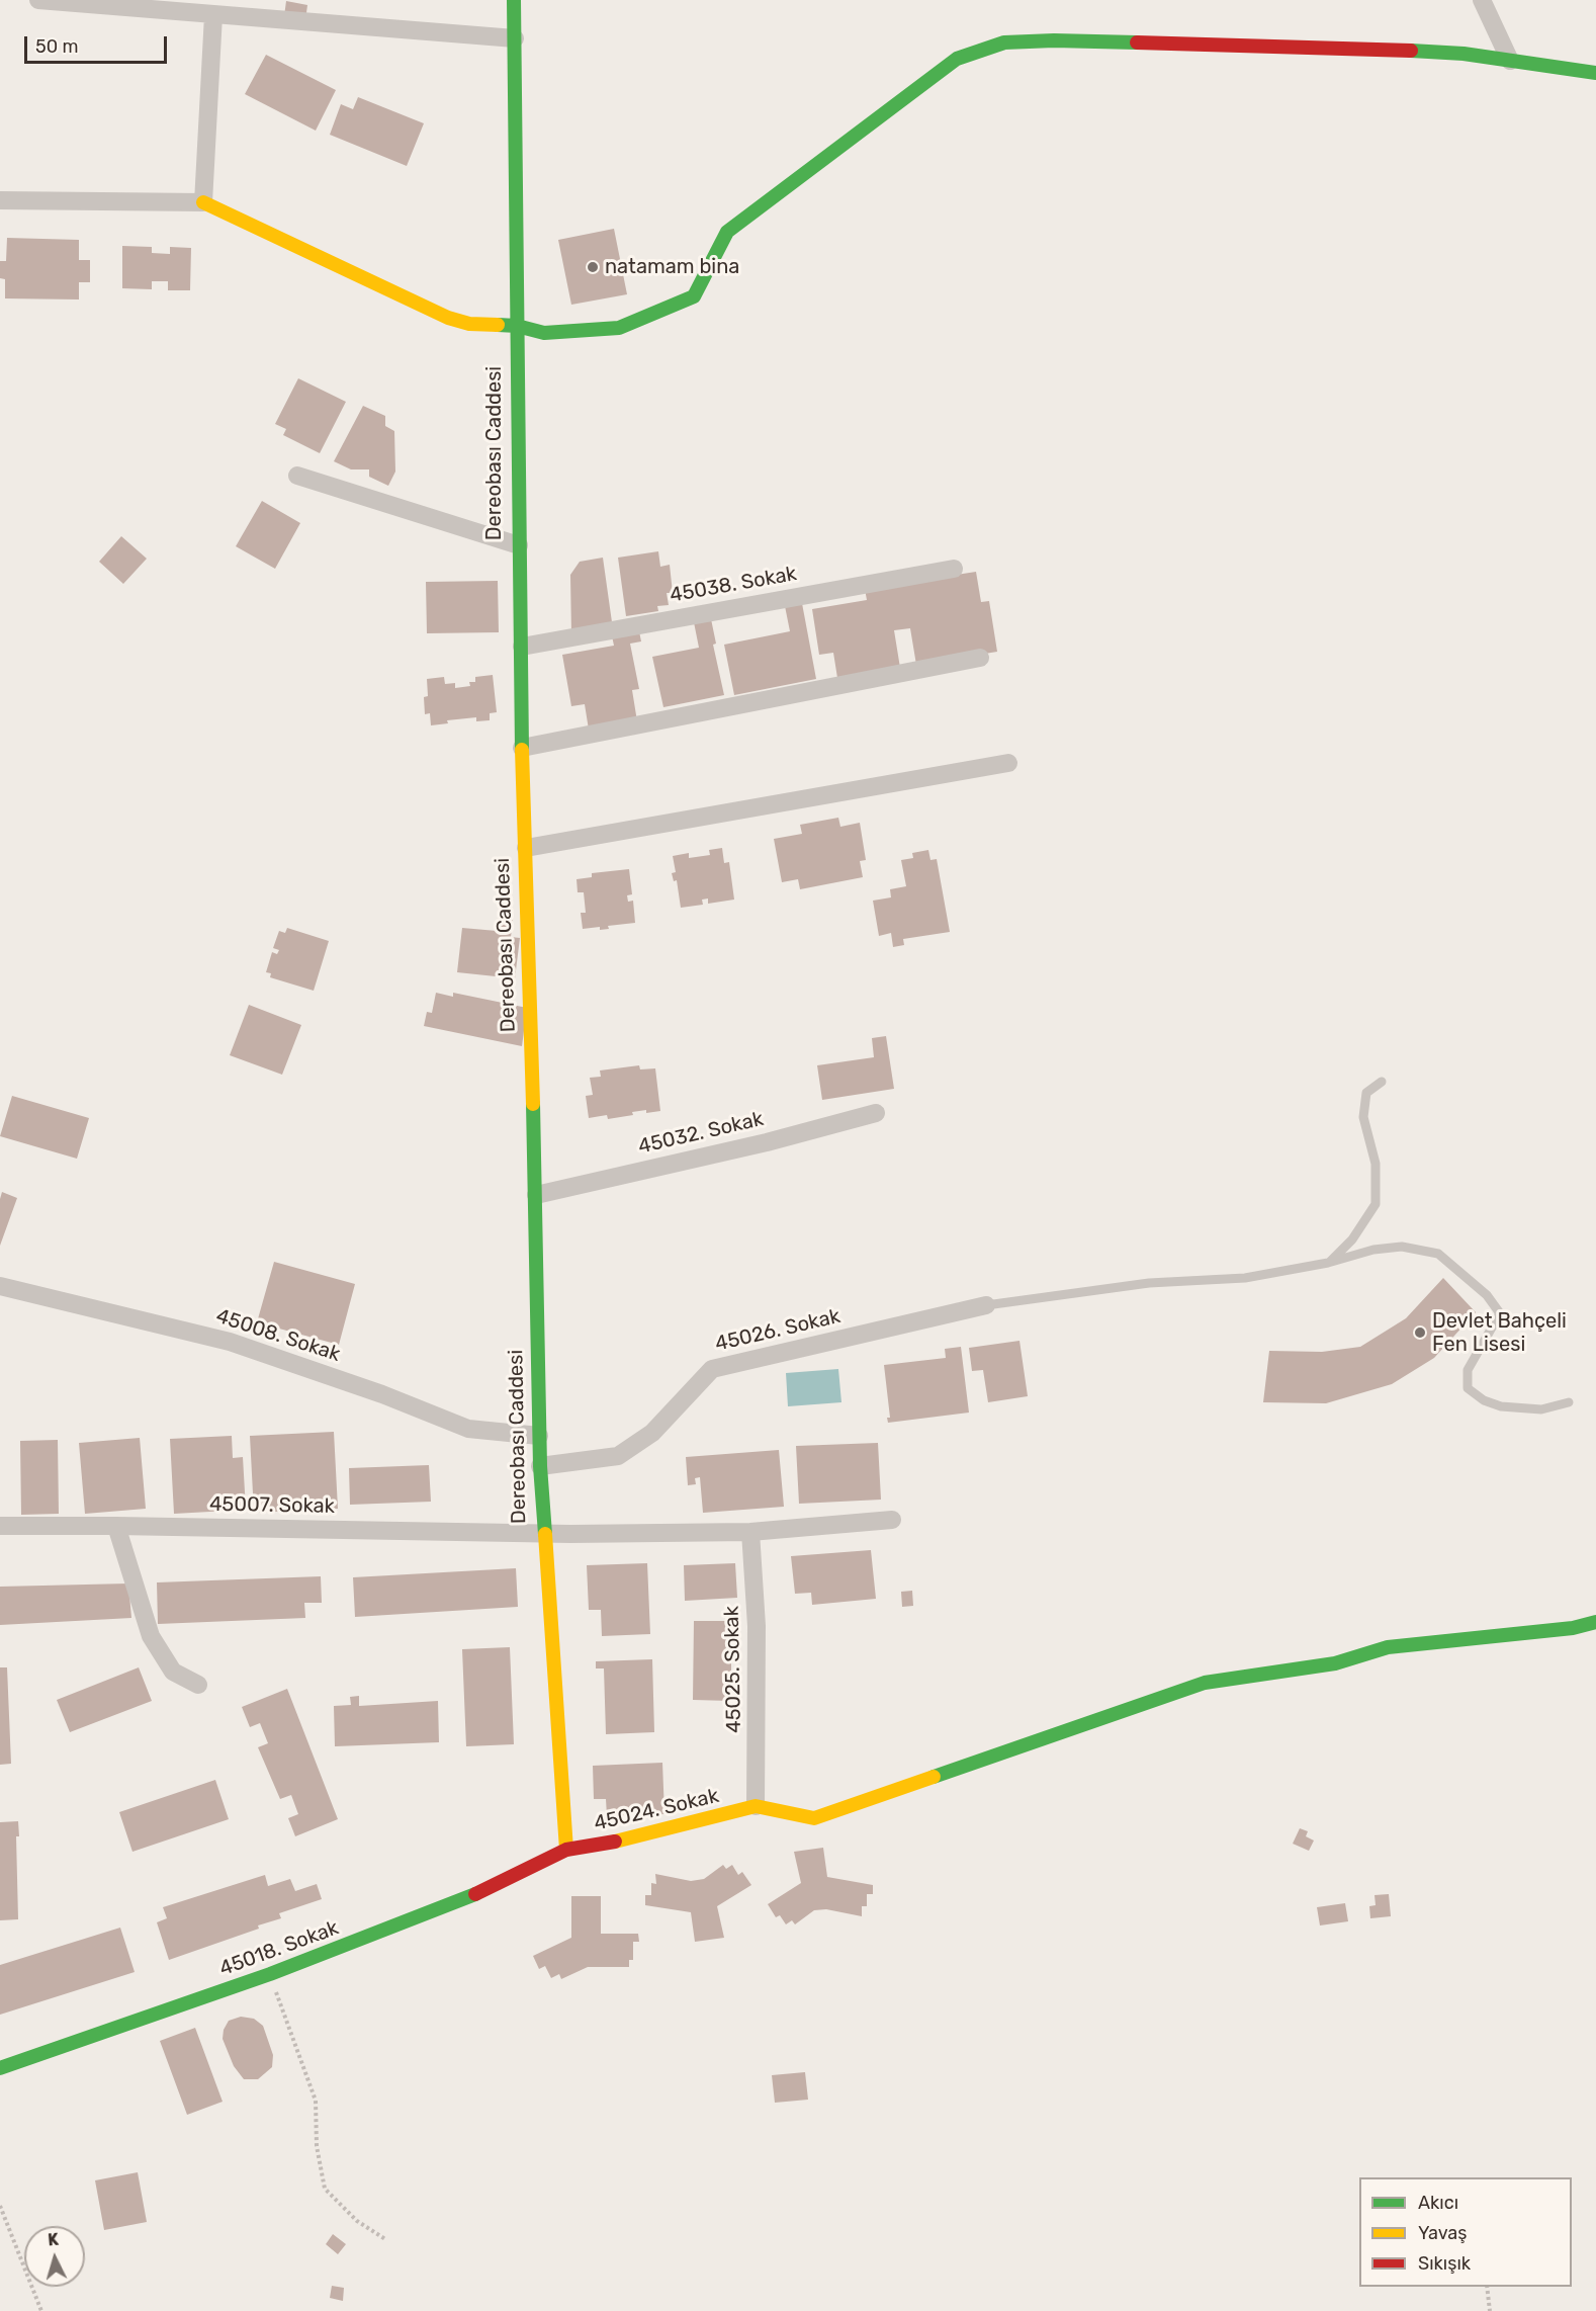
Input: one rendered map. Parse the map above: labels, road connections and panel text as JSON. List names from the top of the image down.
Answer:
{
  "streets": {
    "street": [
      "Dereobası Caddesi",
      "45038. Sokak",
      "45032. Sokak",
      "45026. Sokak",
      "45008. Sokak",
      "45007. Sokak",
      "45025. Sokak",
      "45024. Sokak",
      "45018. Sokak"
    ]
  },
  "crossings": [
    ["Dereobası Caddesi", "45038. Sokak"],
    ["Dereobası Caddesi", "45032. Sokak"],
    ["Dereobası Caddesi", "45026. Sokak"],
    ["Dereobası Caddesi", "45008. Sokak"],
    ["Dereobası Caddesi", "45007. Sokak"],
    ["Dereobası Caddesi", "45024. Sokak"],
    ["Dereobası Caddesi", "45018. Sokak"],
    ["45025. Sokak", "45024. Sokak"],
    ["45024. Sokak", "45018. Sokak"]
  ],
  "places": ["natamam bina", "Devlet Bahçeli Fen Lisesi"],
  "legend": ["Akıcı", "Yavaş", "Sıkışık"],
  "scale_bar": "50 m",
  "north": "top"
}
